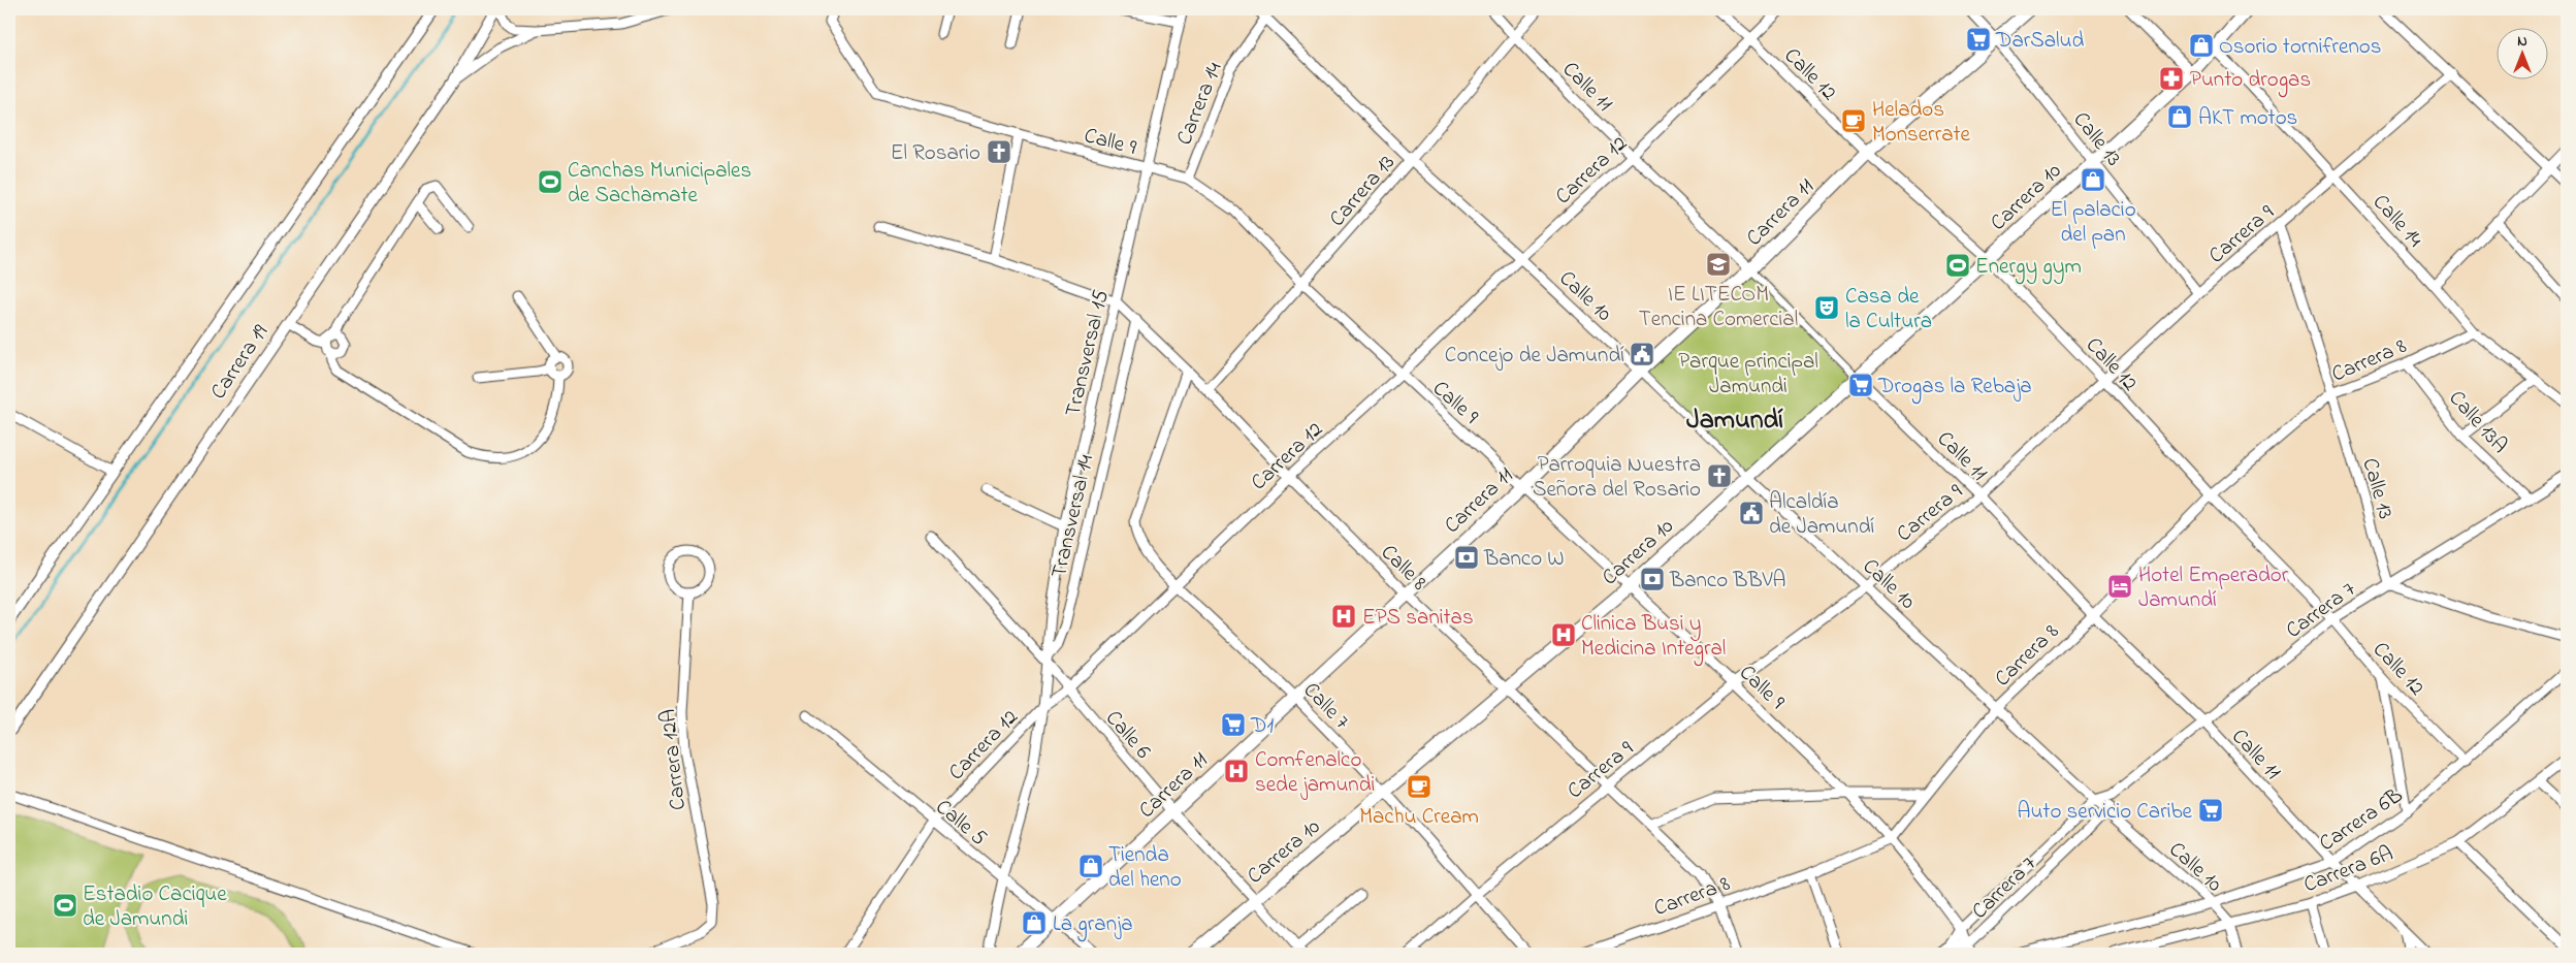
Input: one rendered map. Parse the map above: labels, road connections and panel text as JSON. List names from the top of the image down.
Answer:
{
  "streets": {
    "main road": ["Carrera 10", "Carrera 11"],
    "street": [
      "Calle 12",
      "Calle 11",
      "Carrera 14",
      "Calle 13",
      "Calle 9",
      "Carrera 12",
      "Carrera 13",
      "Calle 14",
      "Carrera 9",
      "Calle 10",
      "Transversal 15",
      "Carrera 8",
      "Carrera 19",
      "Calle 13A",
      "Transversal 14",
      "Calle 8",
      "Carrera 7",
      "Calle 7",
      "Calle 6",
      "Carrera 12A",
      "Carrera 6B",
      "Calle 5",
      "Carrera 6A"
    ]
  },
  "crossings": [
    ["Calle 12", "Carrera 12"],
    ["Calle 12", "Carrera 10"],
    ["Calle 12", "Carrera 11"],
    ["Calle 12", "Carrera 9"],
    ["Calle 12", "Carrera 8"],
    ["Calle 12", "Carrera 7"],
    ["Calle 12", "Carrera 6B"],
    ["Calle 11", "Carrera 12"],
    ["Calle 11", "Carrera 13"],
    ["Calle 11", "Carrera 10"],
    ["Calle 11", "Carrera 11"],
    ["Calle 11", "Carrera 9"],
    ["Calle 11", "Carrera 8"],
    ["Calle 11", "Carrera 7"],
    ["Calle 11", "Carrera 6B"],
    ["Calle 11", "Carrera 6A"],
    ["Carrera 14", "Calle 9"],
    ["Carrera 14", "Calle 10"],
    ["Calle 13", "Carrera 10"],
    ["Calle 13", "Carrera 11"],
    ["Calle 13", "Carrera 9"],
    ["Calle 13", "Carrera 8"],
    ["Calle 13", "Carrera 7"],
    ["Calle 9", "Carrera 12"],
    ["Calle 9", "Carrera 13"],
    ["Calle 9", "Carrera 10"],
    ["Calle 9", "Carrera 11"],
    ["Calle 9", "Carrera 9"],
    ["Calle 9", "Transversal 15"],
    ["Calle 9", "Carrera 8"],
    ["Calle 9", "Carrera 7"],
    ["Carrera 12", "Calle 10"],
    ["Carrera 12", "Transversal 15"],
    ["Carrera 12", "Calle 8"],
    ["Carrera 12", "Calle 7"],
    ["Carrera 12", "Calle 6"],
    ["Carrera 12", "Calle 5"],
    ["Carrera 13", "Calle 10"],
    ["Carrera 13", "Calle 8"],
    ["Carrera 10", "Calle 14"],
    ["Carrera 10", "Calle 10"],
    ["Carrera 10", "Calle 8"],
    ["Carrera 10", "Calle 7"],
    ["Carrera 10", "Calle 6"],
    ["Carrera 11", "Calle 10"],
    ["Carrera 11", "Calle 8"],
    ["Carrera 11", "Calle 7"],
    ["Carrera 11", "Calle 6"],
    ["Carrera 11", "Calle 5"],
    ["Calle 14", "Carrera 9"],
    ["Calle 14", "Carrera 8"],
    ["Carrera 9", "Calle 10"],
    ["Carrera 9", "Calle 8"],
    ["Carrera 9", "Calle 7"],
    ["Calle 10", "Carrera 8"],
    ["Calle 10", "Carrera 7"],
    ["Calle 10", "Carrera 6B"],
    ["Calle 10", "Carrera 6A"],
    ["Transversal 15", "Transversal 14"],
    ["Transversal 15", "Calle 8"],
    ["Transversal 15", "Calle 6"],
    ["Carrera 8", "Calle 13A"],
    ["Carrera 8", "Calle 8"],
    ["Calle 13A", "Carrera 7"],
    ["Transversal 14", "Calle 8"],
    ["Transversal 14", "Calle 6"],
    ["Calle 8", "Calle 7"]
  ],
  "districts": ["Jamundí"],
  "parks": ["Parque principal Jamundi"],
  "places": {
    "supermarket": [
      "DarSalud",
      "Drogas la Rebaja",
      "D1",
      "Auto servicio Caribe"
    ],
    "shop": [
      "Osorio tornifrenos",
      "AKT motos",
      "El palacio del pan",
      "Tienda del heno",
      "La granja"
    ],
    "pharmacy": ["Punto drogas"],
    "cafe": ["Helados Monserrate", "Machu Cream"],
    "church": ["El Rosario", "Parroquia Nuestra Señora del Rosario"],
    "sports": ["Canchas Municipales de Sachamate", "Energy gym", "Estadio Cacique de Jamundi"],
    "school or university": ["IE LITECOM Tencina Comercial"],
    "theatre": ["Casa de la Cultura"],
    "public building": ["Concejo de Jamundí", "Alcaldía de Jamundí"],
    "bank": ["Banco W", "Banco BBVA"],
    "hotel": ["Hotel Emperador Jamundí"],
    "hospital": ["EPS sanitas", "Clinica Busi y Medicina Integral", "Comfenalco sede jamundi"]
  },
  "north": "top"
}
